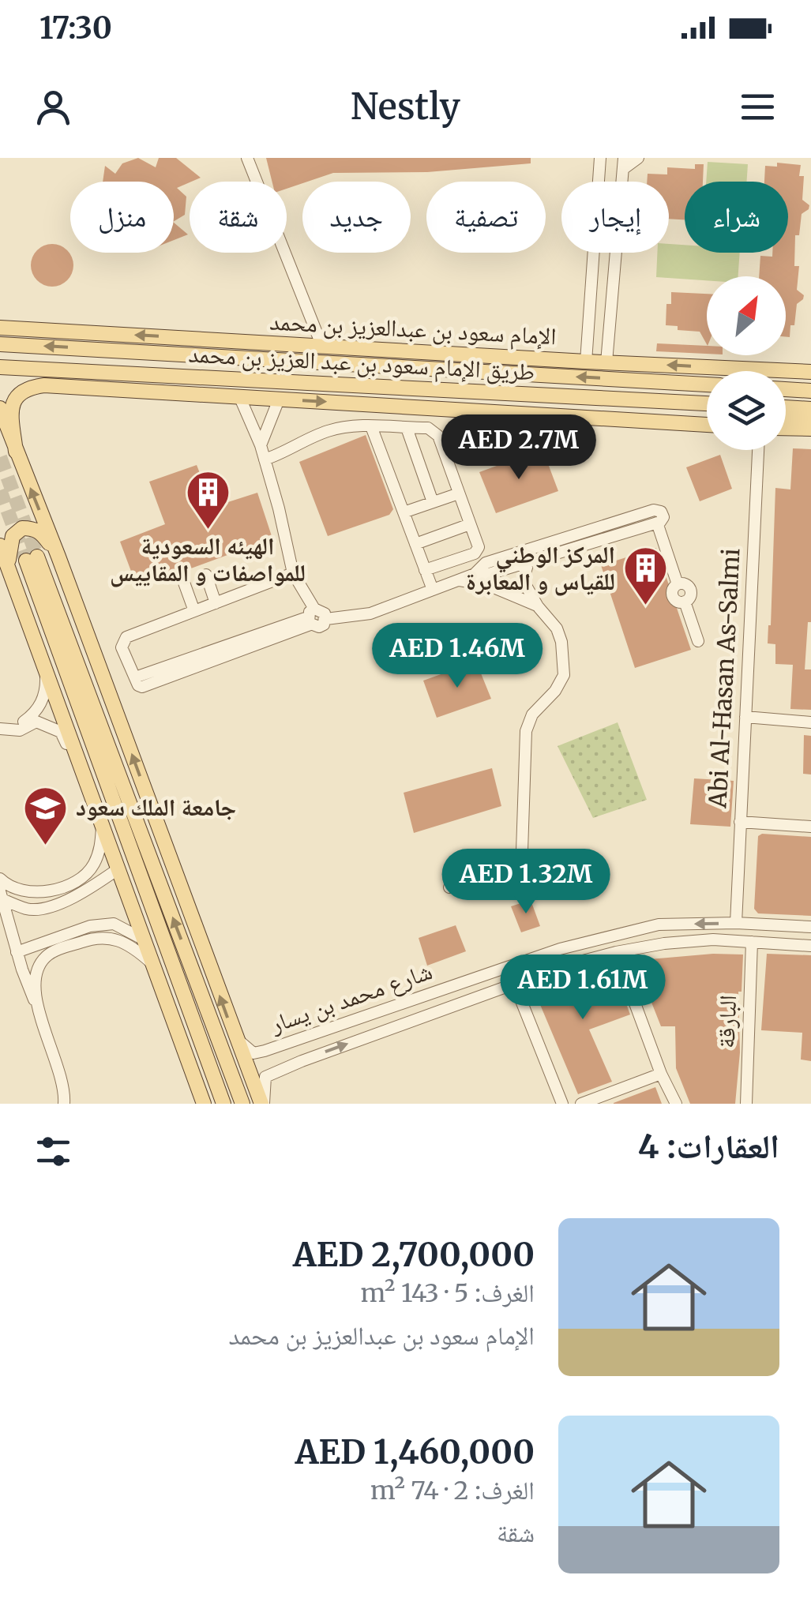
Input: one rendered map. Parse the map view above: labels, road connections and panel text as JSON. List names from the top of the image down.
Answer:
{
  "streets": {
    "main road": ["الإمام سعود بن عبدالعزيز بن محمد", "طريق الإمام سعود بن عبد العزيز بن محمد"],
    "street": ["Abi Al-Hasan As-Salmi", "شارع محمد بن يسار", "البارقة"]
  },
  "crossings": [
    ["Abi Al-Hasan As-Salmi", "شارع محمد بن يسار"],
    ["شارع محمد بن يسار", "البارقة"]
  ],
  "places": {
    "building": ["الهيئه السعودية للمواصفات و المقاييس", "المركز الوطني للقياس و المعابرة"],
    "school or university": ["جامعة الملك سعود"]
  },
  "north": "top right",
  "page": {
    "status": "17:30",
    "header": "Nestly",
    "chip": [
      "شراء",
      "إيجار",
      "تصفية",
      "جديد",
      "شقة",
      "منزل"
    ],
    "price": [
      "AED 2.7M",
      "AED 1.46M",
      "AED 1.32M",
      "AED 1.61M"
    ],
    "heading": "العقارات: 4",
    "list": [
      {
        "name": "AED 2,700,000",
        "note": "الغرف: 5 · 143 m² · الإمام سعود بن عبدالعزيز بن محمد"
      },
      {
        "name": "AED 1,460,000",
        "note": "الغرف: 2 · 74 m² · شقة"
      }
    ]
  }
}
